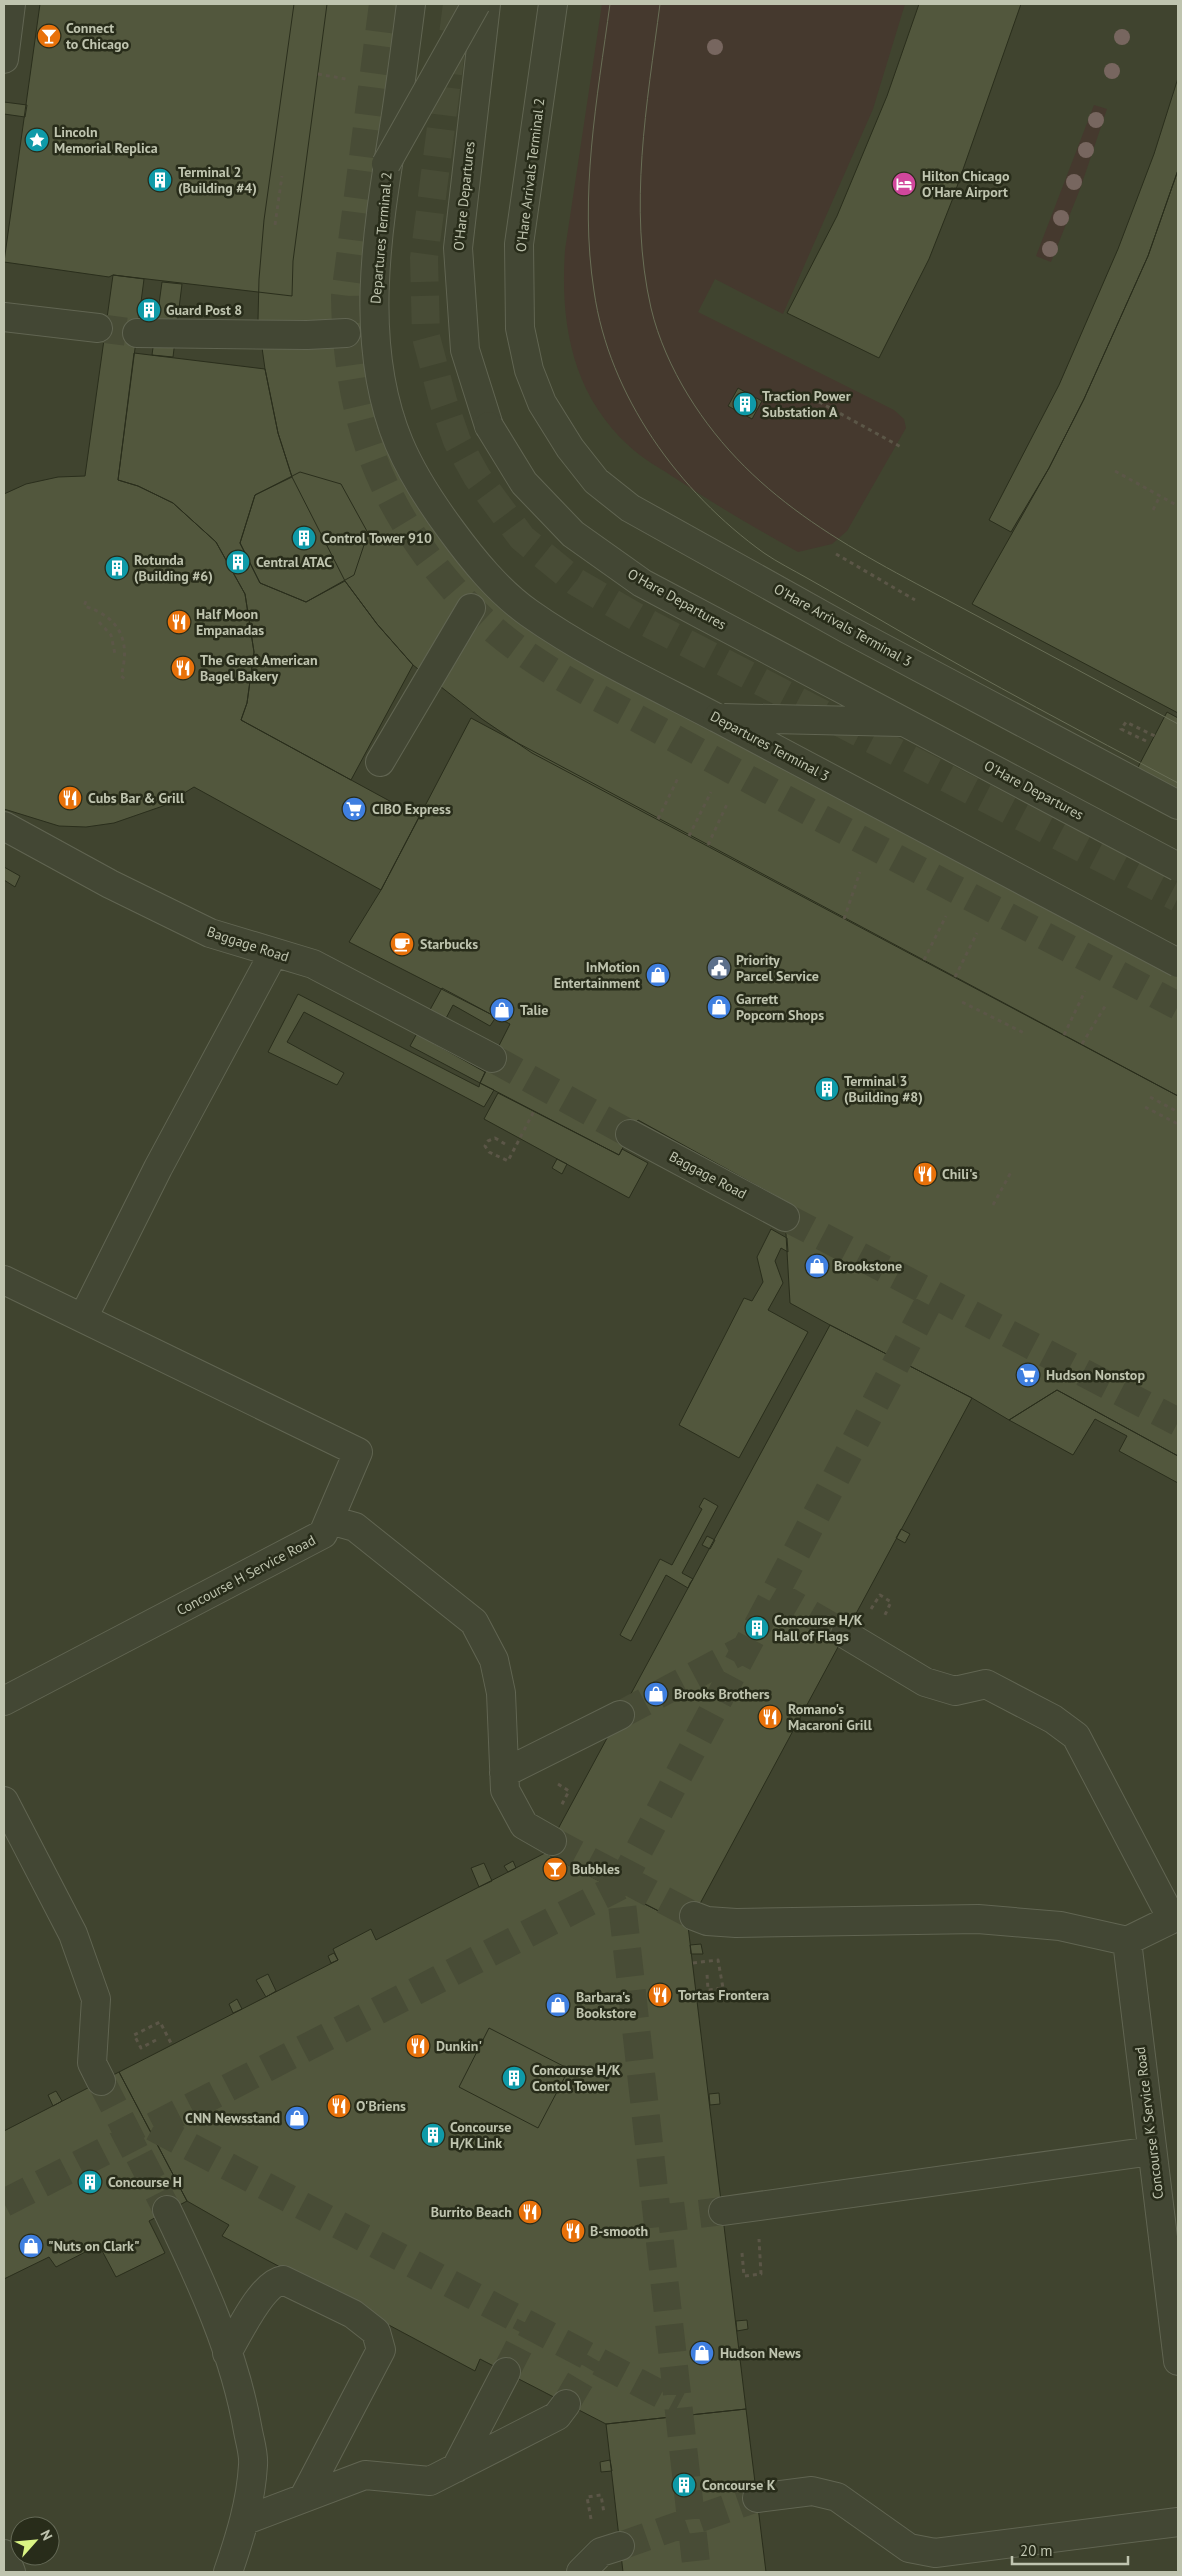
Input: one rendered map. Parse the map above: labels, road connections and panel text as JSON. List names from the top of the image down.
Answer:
{
  "streets": {
    "street": [
      "O'Hare Arrivals Terminal 2",
      "O'Hare Departures",
      "Departures Terminal 2",
      "O'Hare Arrivals Terminal 3",
      "Departures Terminal 3",
      "Baggage Road",
      "Concourse H Service Road",
      "Concourse K Service Road"
    ]
  },
  "crossings": [
    ["O'Hare Arrivals Terminal 2", "O'Hare Arrivals Terminal 3"],
    ["Departures Terminal 2", "Departures Terminal 3"]
  ],
  "places": {
    "bar": ["Connect to Chicago", "Bubbles"],
    "place": ["Lincoln Memorial Replica"],
    "building": [
      "Terminal 2 (Building #4)",
      "Guard Post 8",
      "Traction Power Substation A",
      "Control Tower 910",
      "Central ATAC",
      "Rotunda (Building #6)",
      "Terminal 3 (Building #8)",
      "Concourse H/K Hall of Flags",
      "Concourse H/K Contol Tower",
      "Concourse H/K Link",
      "Concourse H",
      "Concourse K"
    ],
    "hotel": ["Hilton Chicago O'Hare Airport"],
    "restaurant": [
      "Half Moon Empanadas",
      "The Great American Bagel Bakery",
      "Cubs Bar & Grill",
      "Chili's",
      "Romano's Macaroni Grill",
      "Tortas Frontera",
      "Dunkin'",
      "O'Briens",
      "Burrito Beach",
      "B-smooth"
    ],
    "supermarket": ["CIBO Express", "Hudson Nonstop"],
    "cafe": ["Starbucks"],
    "public building": ["Priority Parcel Service"],
    "shop": [
      "InMotion Entertainment",
      "Garrett Popcorn Shops",
      "Talie",
      "Brookstone",
      "Brooks Brothers",
      "Barbara's Bookstore",
      "CNN Newsstand",
      "\"Nuts on Clark\"",
      "Hudson News"
    ]
  },
  "scale_bar": "20 m",
  "north": "top right"
}
